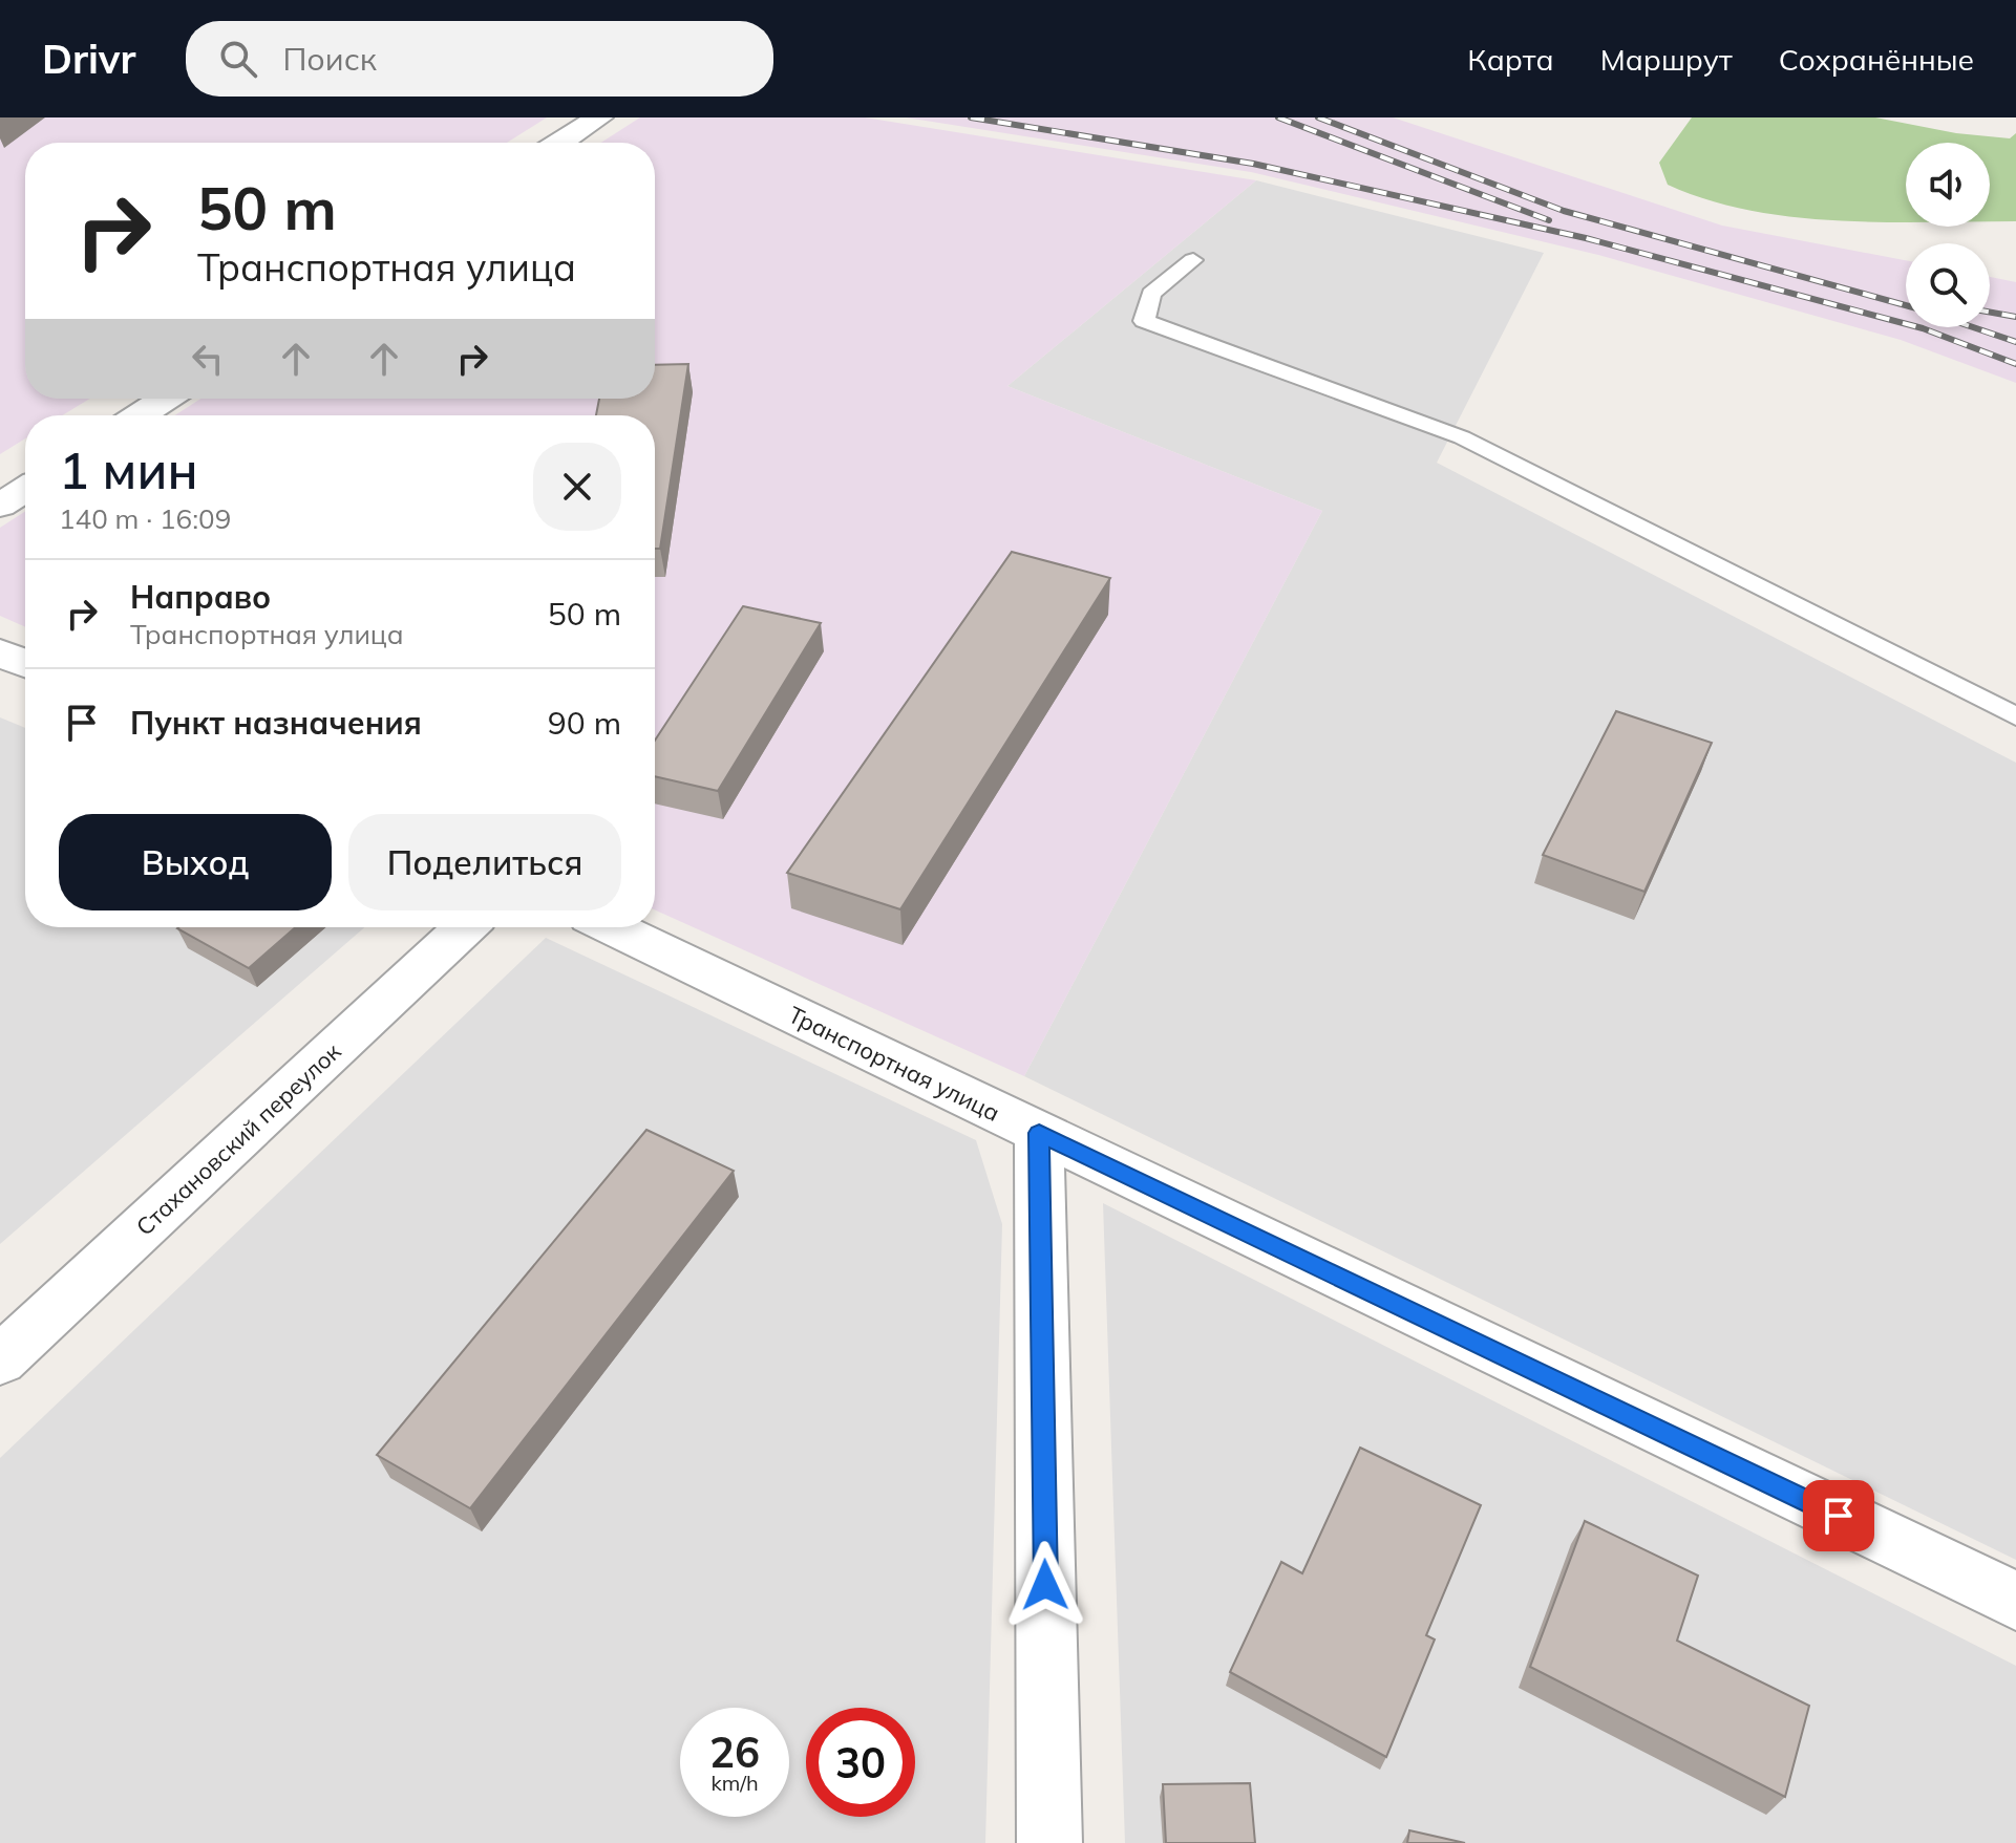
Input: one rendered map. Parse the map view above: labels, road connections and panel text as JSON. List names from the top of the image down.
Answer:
{
  "streets": {
    "street": ["Транспортная улица", "Стахановский переулок"]
  },
  "page": {
    "header": "Drivr",
    "search": "Поиск",
    "nav": ["Карта", "Маршрут", "Сохранённые"],
    "turn": ["50 m", "Транспортная улица"],
    "heading": ["1 мин", "140 m · 16:09"],
    "list": [
      {
        "name": "Направо",
        "note": "Транспортная улица",
        "value": "50 m"
      },
      {
        "name": "Пункт назначения",
        "value": "90 m"
      }
    ],
    "buttons": ["Выход", "Поделиться"],
    "speed": "26 km/h",
    "limit": "30"
  }
}
